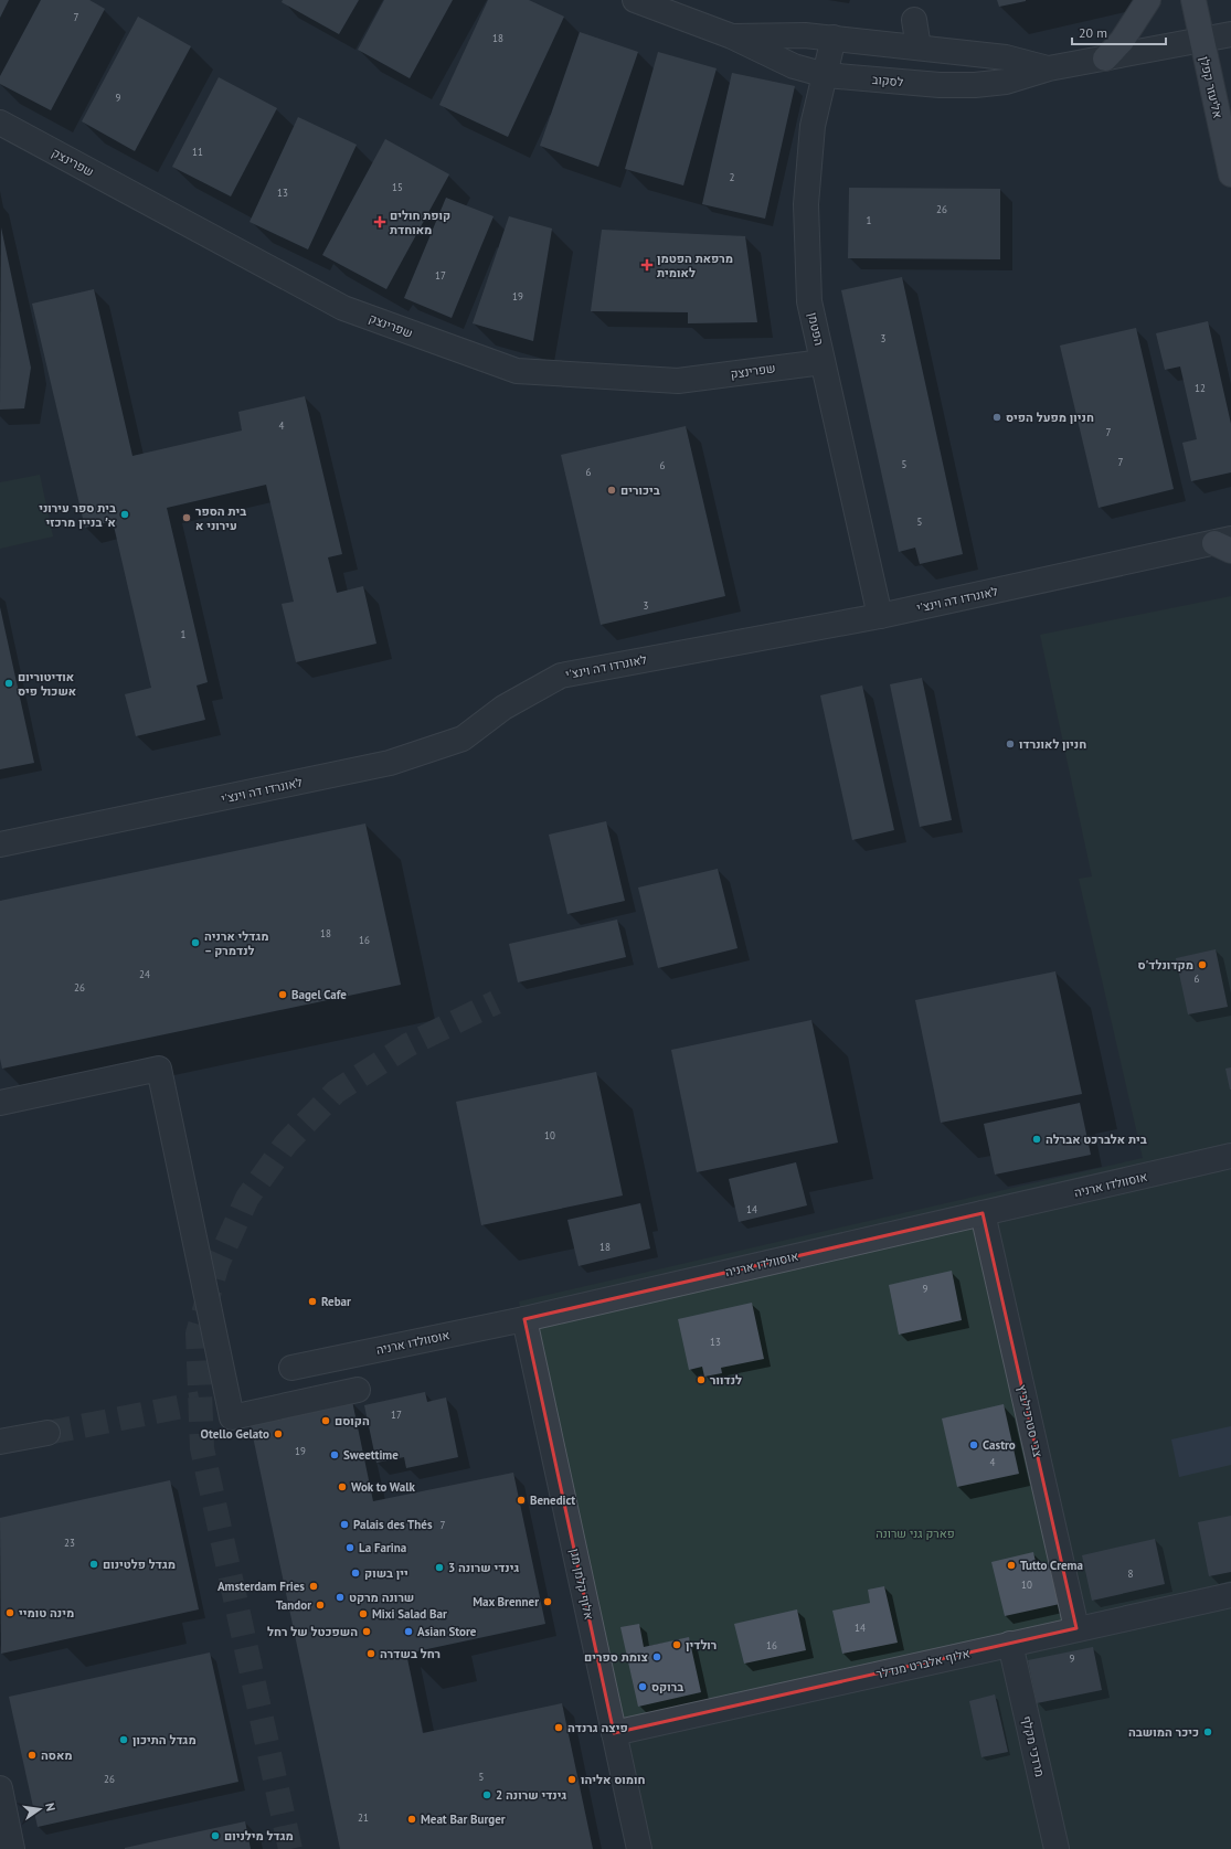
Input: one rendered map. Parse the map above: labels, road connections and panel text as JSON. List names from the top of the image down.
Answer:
{
  "streets": {
    "main road": ["אליעזר קפלן"],
    "street": [
      "לסקוב",
      "שפרינצק",
      "הפטמן",
      "לאונרדו דה וינצ'י",
      "אוסוולדו ארניה",
      "צבי סטרכילביץ",
      "אלוף קלמן מגן",
      "אלוף אלברט מנדלר",
      "מרדכי מקלף"
    ]
  },
  "crossings": [
    ["לסקוב", "אליעזר קפלן"],
    ["לסקוב", "הפטמן"],
    ["שפרינצק", "הפטמן"],
    ["הפטמן", "לאונרדו דה וינצ'י"],
    ["אוסוולדו ארניה", "צבי סטרכילביץ"],
    ["אוסוולדו ארניה", "אלוף קלמן מגן"],
    ["צבי סטרכילביץ", "אלוף אלברט מנדלר"],
    ["אלוף קלמן מגן", "אלוף אלברט מנדלר"],
    ["אלוף אלברט מנדלר", "מרדכי מקלף"]
  ],
  "parks": ["פארק גני שרונה"],
  "places": {
    "health": ["קופת חולים מאוחדת", "מרפאת הפטמן לאומית"],
    "other": [
      "חניון מפעל הפיס",
      "ביכורים",
      "בית ספר עירוני א׳ בניין מרכזי",
      "בית הספר עירוני א",
      "אודיטוריום אשכול פיס",
      "חניון לאונרדו",
      "מגדלי ארניה – לנדמרק",
      "מקדונלד'ס",
      "Bagel Cafe",
      "בית אלברכט אברלה",
      "Rebar",
      "לנדוור",
      "הקוסם",
      "Otello Gelato",
      "Castro",
      "Sweettime",
      "Wok to Walk",
      "Benedict",
      "Palais des Thés",
      "La Farina",
      "מגדל פלטינום",
      "Tutto Crema",
      "גינדי שרונה 3",
      "יין בשוק",
      "Amsterdam Fries",
      "שרונה מרקט",
      "Max Brenner",
      "Tandor",
      "מינה טומיי",
      "Mixi Salad Bar",
      "השפכטל של רחל",
      "Asian Store",
      "רולדין",
      "רחל בשדרה",
      "צומת ספרים",
      "ברוקס",
      "פיצה גרנדה",
      "כיכר המושבה",
      "מגדל התיכון",
      "מאסה",
      "חומוס אליהו",
      "גינדי שרונה 2",
      "Meat Bar Burger",
      "מגדל מילניום"
    ]
  },
  "house_numbers": [
    "7",
    "18",
    "9",
    "11",
    "2",
    "15",
    "13",
    "26",
    "1",
    "17",
    "19",
    "3",
    "12",
    "4",
    "7",
    "7",
    "5",
    "6",
    "6",
    "5",
    "3",
    "1",
    "18",
    "16",
    "24",
    "6",
    "26",
    "10",
    "14",
    "18",
    "9",
    "13",
    "17",
    "19",
    "4",
    "7",
    "23",
    "8",
    "10",
    "14",
    "16",
    "9",
    "5",
    "26",
    "21"
  ],
  "scale_bar": "20 m",
  "north": "right"
}
